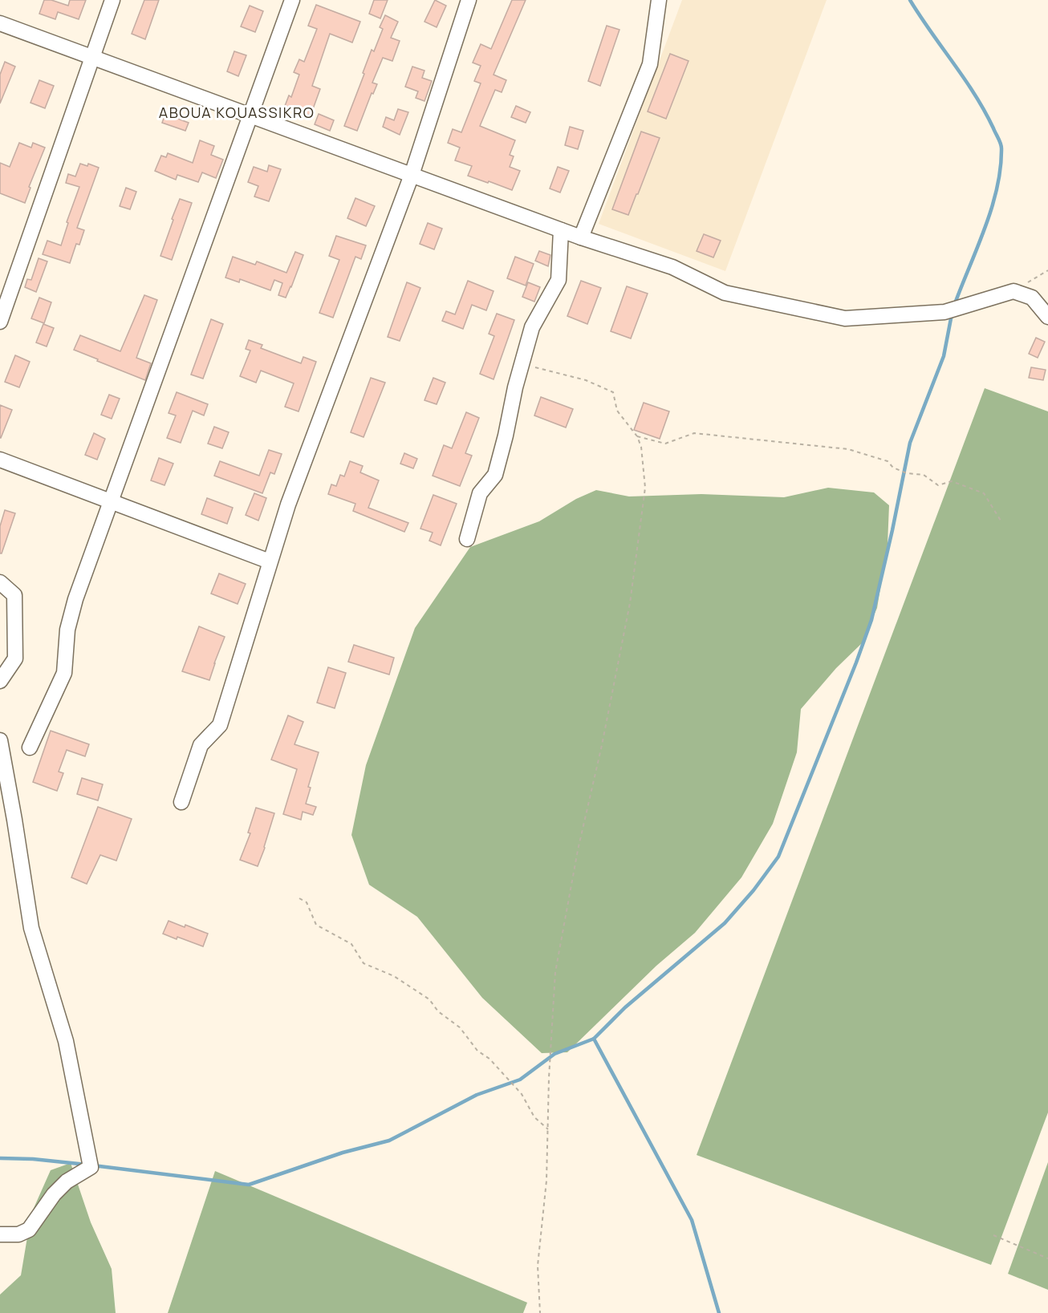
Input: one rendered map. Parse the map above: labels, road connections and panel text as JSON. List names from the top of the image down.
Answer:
{
  "districts": ["ABOUA KOUASSIKRO"]
}
